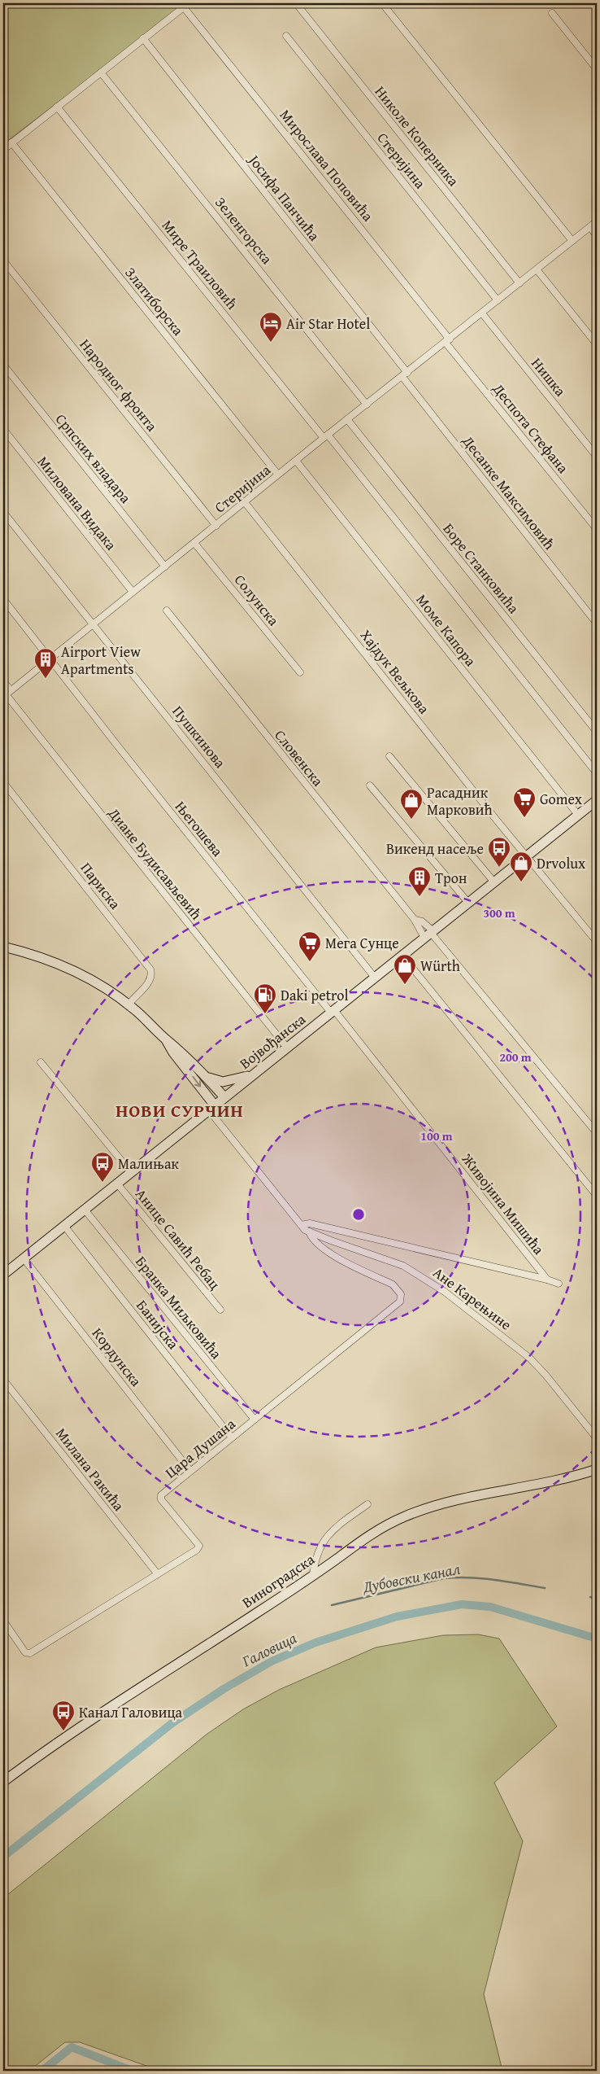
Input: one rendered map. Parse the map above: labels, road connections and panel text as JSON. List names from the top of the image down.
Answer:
{
  "streets": {
    "street": [
      "Николе Коперника",
      "Стеријина",
      "Мирослава Поповића",
      "Јосифа Панчића",
      "Зеленгорска",
      "Мире Траиловић",
      "Златиборска",
      "Нишка",
      "Народног фронта",
      "Деспота Стефана",
      "Српских владара",
      "Десанке Максимовић",
      "Милована Видака",
      "Боре Станковића",
      "Солунска",
      "Моме Капора",
      "Хајдук Вељкова",
      "Пушкинова",
      "Словенска",
      "Његошева",
      "Диане Будисављевић",
      "Париска",
      "Војвођанска",
      "Живојина Мишића",
      "Анице Савић Ребац",
      "Ане Карењине",
      "Бранка Миљковића",
      "Банијска",
      "Кордунска",
      "Цара Душана",
      "Милана Ракића",
      "Виноградска"
    ]
  },
  "crossings": [
    ["Николе Коперника", "Стеријина"],
    ["Стеријина", "Мирослава Поповића"],
    ["Стеријина", "Јосифа Панчића"],
    ["Стеријина", "Зеленгорска"],
    ["Стеријина", "Мире Траиловић"],
    ["Стеријина", "Златиборска"],
    ["Стеријина", "Нишка"],
    ["Стеријина", "Народног фронта"],
    ["Стеријина", "Деспота Стефана"],
    ["Стеријина", "Српских владара"],
    ["Стеријина", "Десанке Максимовић"],
    ["Стеријина", "Милована Видака"],
    ["Стеријина", "Боре Станковића"],
    ["Стеријина", "Солунска"],
    ["Стеријина", "Моме Капора"],
    ["Стеријина", "Хајдук Вељкова"],
    ["Стеријина", "Пушкинова"],
    ["Стеријина", "Његошева"],
    ["Стеријина", "Диане Будисављевић"],
    ["Мирослава Поповића", "Деспота Стефана"],
    ["Јосифа Панчића", "Десанке Максимовић"],
    ["Моме Капора", "Војвођанска"],
    ["Хајдук Вељкова", "Војвођанска"],
    ["Пушкинова", "Војвођанска"],
    ["Словенска", "Војвођанска"],
    ["Његошева", "Војвођанска"],
    ["Његошева", "Живојина Мишића"],
    ["Диане Будисављевић", "Војвођанска"],
    ["Војвођанска", "Живојина Мишића"],
    ["Војвођанска", "Анице Савић Ребац"],
    ["Војвођанска", "Ане Карењине"],
    ["Војвођанска", "Бранка Миљковића"],
    ["Војвођанска", "Банијска"],
    ["Војвођанска", "Кордунска"],
    ["Живојина Мишића", "Ане Карењине"],
    ["Ане Карењине", "Цара Душана"],
    ["Бранка Миљковића", "Цара Душана"],
    ["Банијска", "Цара Душана"],
    ["Кордунска", "Цара Душана"],
    ["Цара Душана", "Милана Ракића"]
  ],
  "districts": ["НОВИ СУРЧИН"],
  "water": ["Дубовски канал", "Галовица"],
  "places": {
    "hotel": ["Air Star Hotel"],
    "building": ["Airport View Apartments", "Трон"],
    "supermarket": ["Gomex", "Мега Сунце"],
    "shop": ["Расадник Марковић", "Drvolux", "Würth"],
    "bus stop": ["Викенд насеље", "Малињак", "Канал Галовица"],
    "fuel station": ["Daki petrol"]
  },
  "rings": ["300 m", "200 m", "100 m"]
}
